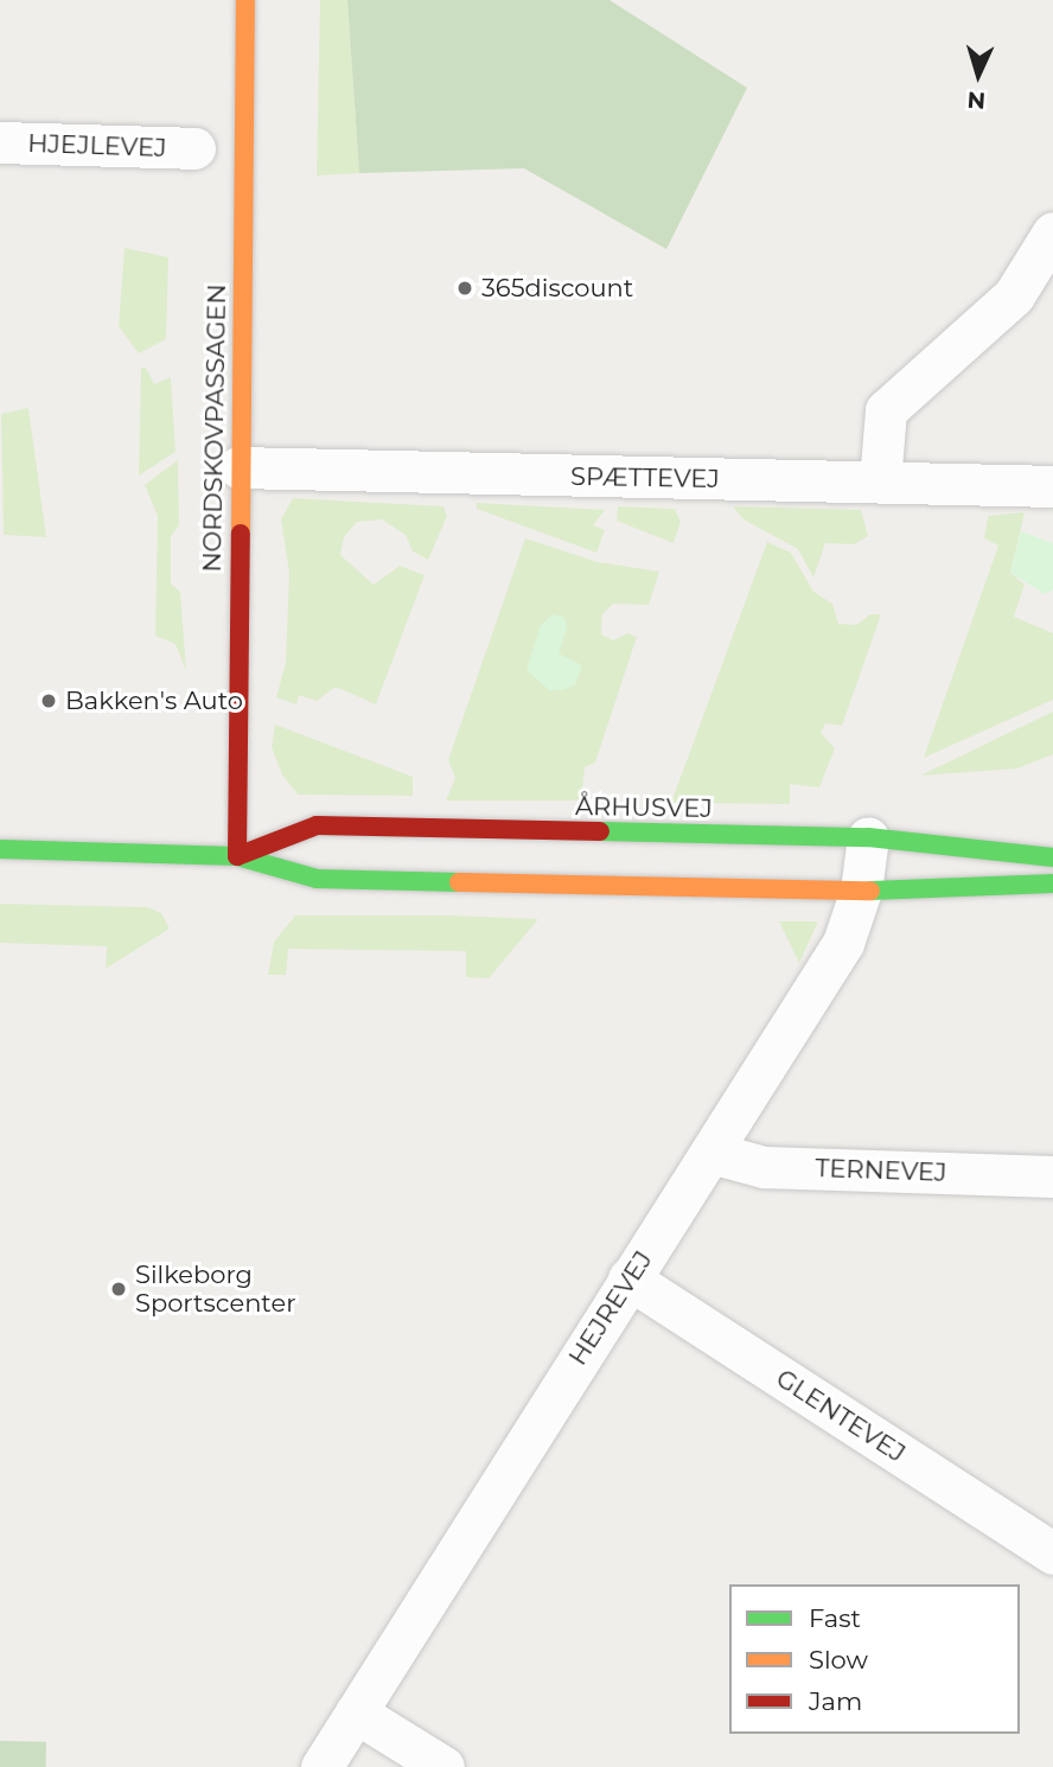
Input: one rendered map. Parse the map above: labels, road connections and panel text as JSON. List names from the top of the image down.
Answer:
{
  "streets": {
    "street": [
      "HJEJLEVEJ",
      "NORDSKOVPASSAGEN",
      "SPÆTTEVEJ",
      "ÅRHUSVEJ",
      "TERNEVEJ",
      "HEJREVEJ",
      "GLENTEVEJ"
    ]
  },
  "crossings": [
    ["NORDSKOVPASSAGEN", "SPÆTTEVEJ"],
    ["NORDSKOVPASSAGEN", "ÅRHUSVEJ"],
    ["ÅRHUSVEJ", "HEJREVEJ"],
    ["TERNEVEJ", "HEJREVEJ"],
    ["HEJREVEJ", "GLENTEVEJ"]
  ],
  "places": ["365discount", "Bakken's Auto", "Silkeborg Sportscenter"],
  "legend": ["Fast", "Slow", "Jam"],
  "north": "bottom"
}
